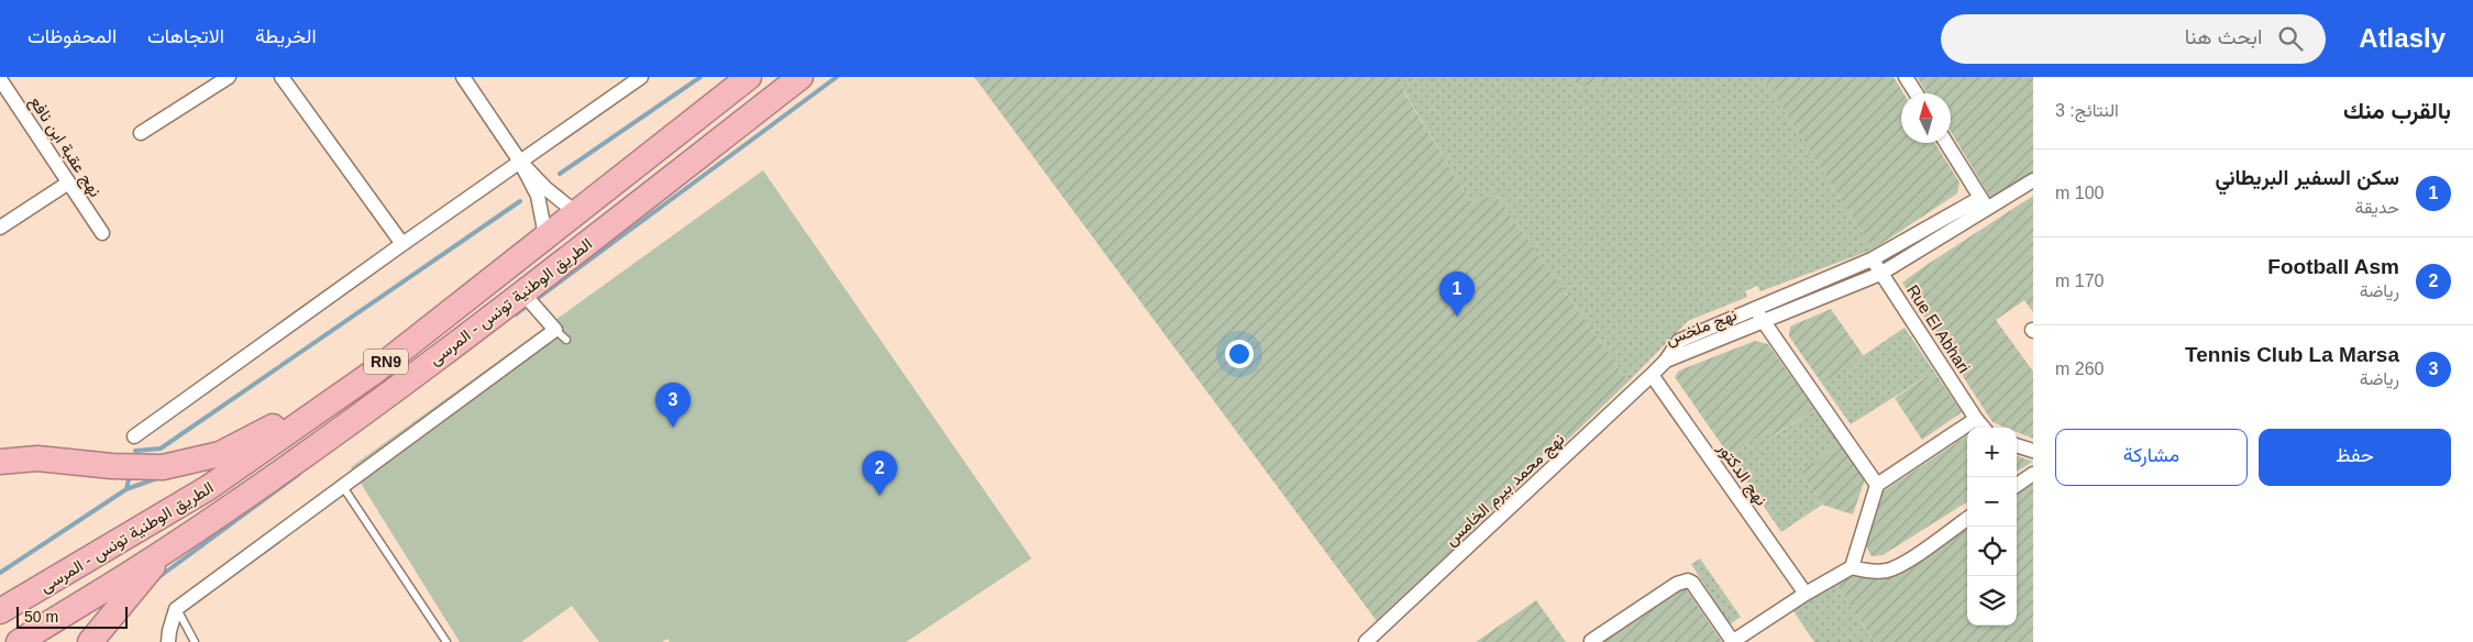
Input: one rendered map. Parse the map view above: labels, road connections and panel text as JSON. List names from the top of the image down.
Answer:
{
  "streets": {
    "highway": ["الطريق الوطنية تونس - المرسى", "RN9"],
    "street": [
      "نهج عقبة ابن نافع",
      "نهج ملخس",
      "Rue El Abhari",
      "نهج الدكتور",
      "نهج محمد بيرم الخامس"
    ]
  },
  "crossings": [
    ["نهج ملخس", "Rue El Abhari"],
    ["نهج ملخس", "نهج محمد بيرم الخامس"],
    ["نهج الدكتور", "نهج محمد بيرم الخامس"]
  ],
  "scale_bar": "50 m",
  "north": "top",
  "page": {
    "header": "Atlasly",
    "search": "ابحث هنا",
    "nav": ["الخريطة", "الاتجاهات", "المحفوظات"],
    "heading": ["بالقرب منك", "النتائج: 3"],
    "list": [
      {
        "mark": "1",
        "name": "سكن السفير البريطاني",
        "note": "حديقة",
        "value": "100 m"
      },
      {
        "mark": "2",
        "name": "Football Asm",
        "note": "رياضة",
        "value": "170 m"
      },
      {
        "mark": "3",
        "name": "Tennis Club La Marsa",
        "note": "رياضة",
        "value": "260 m"
      }
    ],
    "pins": ["1", "3", "2"],
    "buttons": ["حفظ", "مشاركة"],
    "map_buttons": ["+", "−"],
    "scale": "50 m"
  }
}
